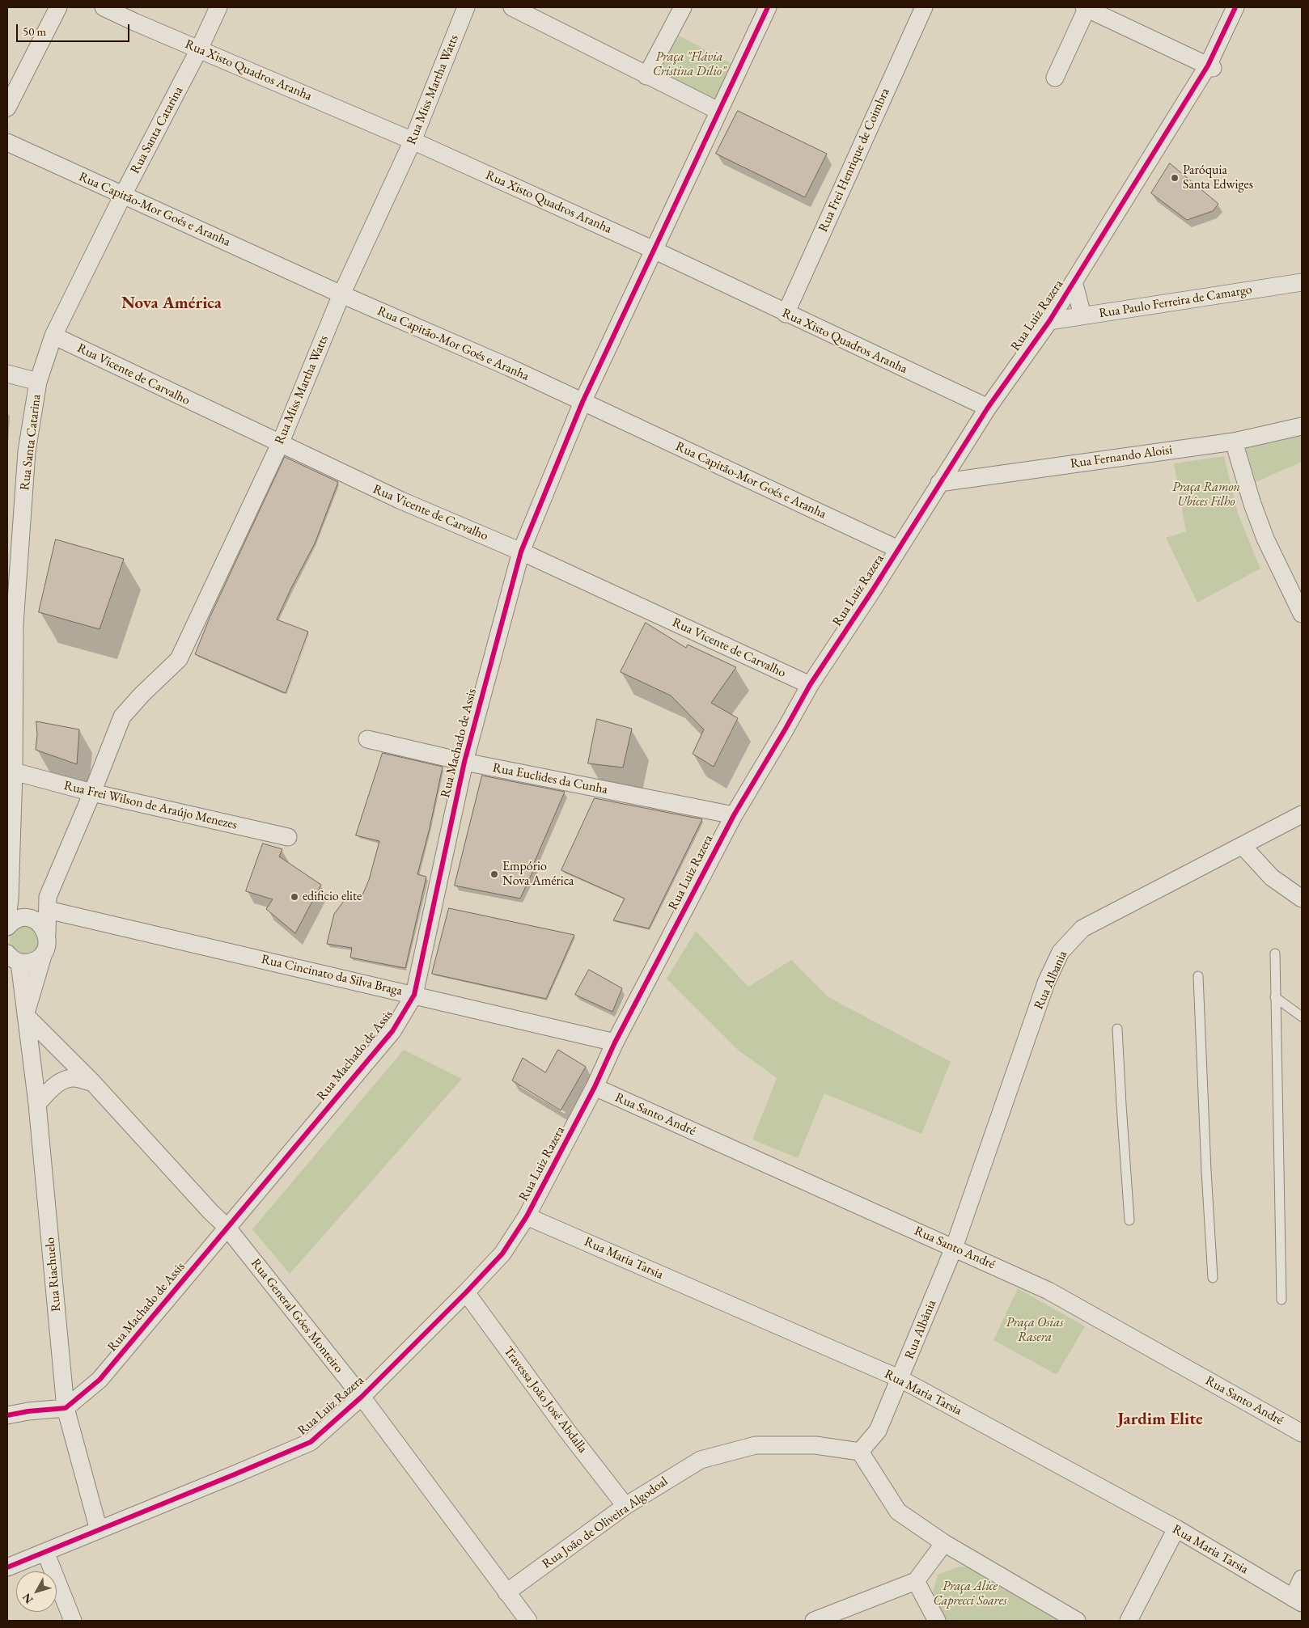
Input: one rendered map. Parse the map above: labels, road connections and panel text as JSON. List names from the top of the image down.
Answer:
{
  "streets": {
    "street": [
      "Rua Xisto Quadros Aranha",
      "Rua Miss Martha Watts",
      "Rua Santa Catarina",
      "Rua Frei Henrique de Coimbra",
      "Rua Capitão-Mor Goés e Aranha",
      "Rua Paulo Ferreira de Camargo",
      "Rua Luiz Razera",
      "Rua Vicente de Carvalho",
      "Rua Fernando Aloisi",
      "Rua Machado de Assis",
      "Rua Euclides da Cunha",
      "Rua Frei Wilson de Araújo Menezes",
      "Rua Cincinato da Silva Braga",
      "Rua Albania",
      "Rua Santo André",
      "Rua Maria Tarsia",
      "Rua Riachuelo",
      "Rua General Góes Monteiro",
      "Rua Albânia",
      "Travessa João José Abdalla",
      "Rua João de Oliveira Algodoal"
    ]
  },
  "crossings": [
    ["Rua Xisto Quadros Aranha", "Rua Miss Martha Watts"],
    ["Rua Xisto Quadros Aranha", "Rua Santa Catarina"],
    ["Rua Xisto Quadros Aranha", "Rua Frei Henrique de Coimbra"],
    ["Rua Xisto Quadros Aranha", "Rua Luiz Razera"],
    ["Rua Xisto Quadros Aranha", "Rua Machado de Assis"],
    ["Rua Miss Martha Watts", "Rua Capitão-Mor Goés e Aranha"],
    ["Rua Miss Martha Watts", "Rua Vicente de Carvalho"],
    ["Rua Miss Martha Watts", "Rua Frei Wilson de Araújo Menezes"],
    ["Rua Miss Martha Watts", "Rua Cincinato da Silva Braga"],
    ["Rua Santa Catarina", "Rua Capitão-Mor Goés e Aranha"],
    ["Rua Santa Catarina", "Rua Vicente de Carvalho"],
    ["Rua Santa Catarina", "Rua Frei Wilson de Araújo Menezes"],
    ["Rua Capitão-Mor Goés e Aranha", "Rua Luiz Razera"],
    ["Rua Capitão-Mor Goés e Aranha", "Rua Machado de Assis"],
    ["Rua Paulo Ferreira de Camargo", "Rua Luiz Razera"],
    ["Rua Luiz Razera", "Rua Vicente de Carvalho"],
    ["Rua Luiz Razera", "Rua Fernando Aloisi"],
    ["Rua Luiz Razera", "Rua Euclides da Cunha"],
    ["Rua Luiz Razera", "Rua Cincinato da Silva Braga"],
    ["Rua Luiz Razera", "Rua Santo André"],
    ["Rua Luiz Razera", "Rua Maria Tarsia"],
    ["Rua Luiz Razera", "Rua Riachuelo"],
    ["Rua Luiz Razera", "Rua General Góes Monteiro"],
    ["Rua Luiz Razera", "Travessa João José Abdalla"],
    ["Rua Vicente de Carvalho", "Rua Machado de Assis"],
    ["Rua Machado de Assis", "Rua Euclides da Cunha"],
    ["Rua Machado de Assis", "Rua Cincinato da Silva Braga"],
    ["Rua Machado de Assis", "Rua Riachuelo"],
    ["Rua Machado de Assis", "Rua General Góes Monteiro"],
    ["Rua Albania", "Rua Santo André"],
    ["Rua Albania", "Rua Albânia"],
    ["Rua Santo André", "Rua Albânia"],
    ["Rua Maria Tarsia", "Rua Albânia"],
    ["Rua Riachuelo", "Rua General Góes Monteiro"],
    ["Rua General Góes Monteiro", "Rua João de Oliveira Algodoal"],
    ["Rua Albânia", "Rua João de Oliveira Algodoal"],
    ["Travessa João José Abdalla", "Rua João de Oliveira Algodoal"]
  ],
  "districts": ["Nova América", "Jardim Elite"],
  "parks": [
    "Praça \"Flávia Cristina Dílio\"",
    "Praça Ramon Ubices Filho",
    "Praça Osias Rasera",
    "Praça Alice Caprecci Soares"
  ],
  "places": ["Paróquia Santa Edwiges", "Empório Nova América", "edificio elite"],
  "scale_bar": "50 m",
  "north": "bottom left"
}
